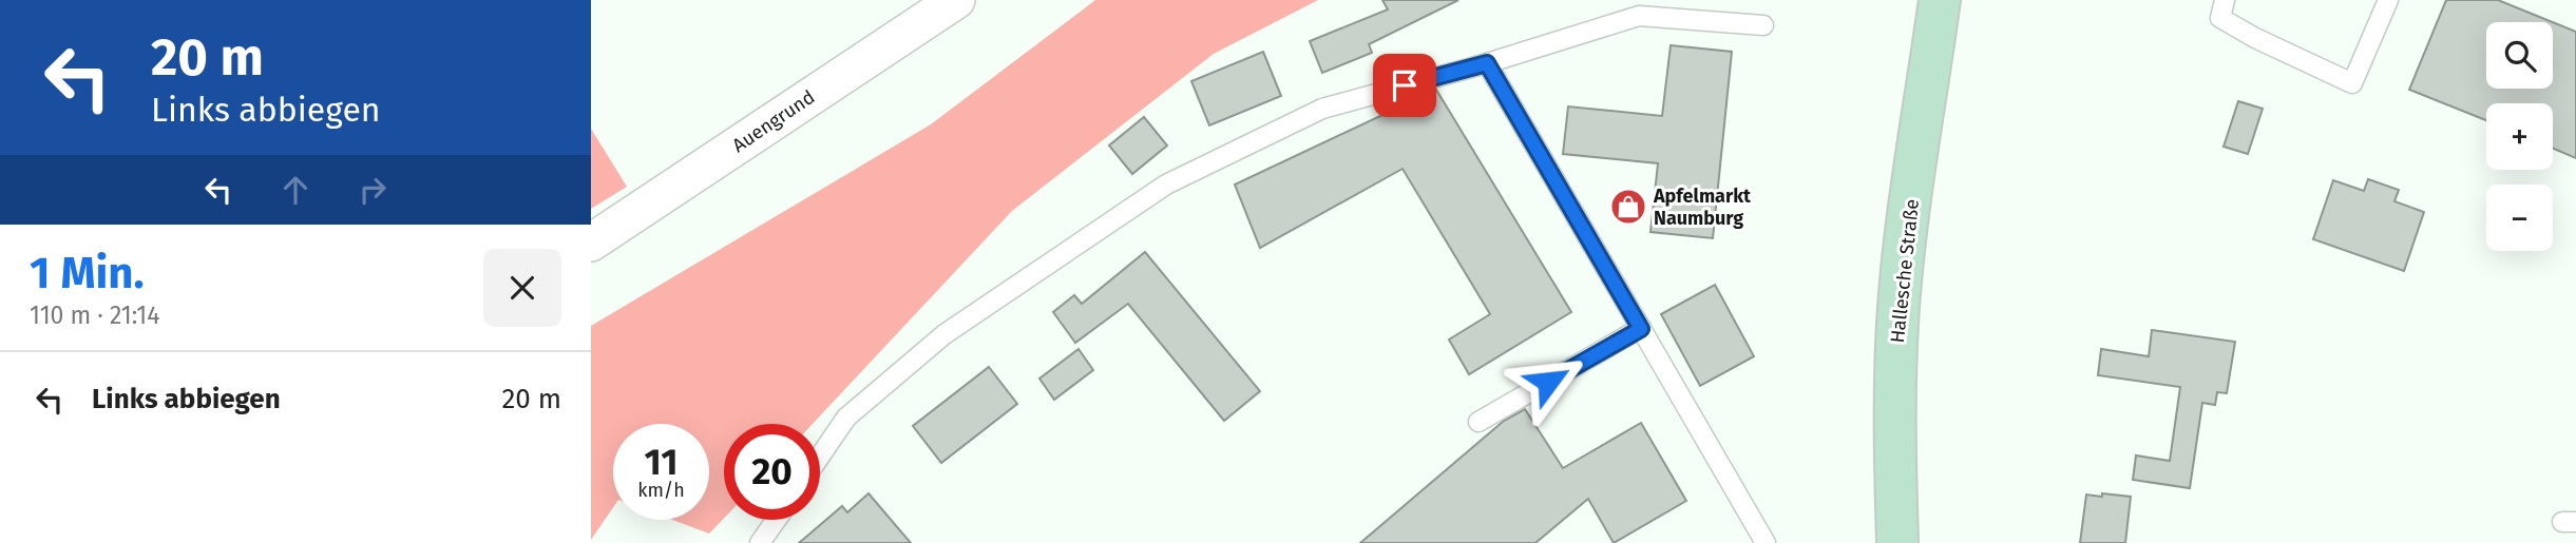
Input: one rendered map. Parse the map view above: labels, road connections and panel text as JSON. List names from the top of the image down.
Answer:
{
  "streets": {
    "main road": ["Hallesche Straße"],
    "street": ["Auengrund"]
  },
  "places": {
    "shop": ["Apfelmarkt Naumburg"]
  },
  "page": {
    "turn": ["20 m", "Links abbiegen"],
    "map_buttons": ["+", "−"],
    "heading": ["1 Min.", "110 m · 21:14"],
    "list": [
      {
        "name": "Links abbiegen",
        "value": "20 m"
      }
    ],
    "speed": "11 km/h",
    "limit": "20"
  }
}
